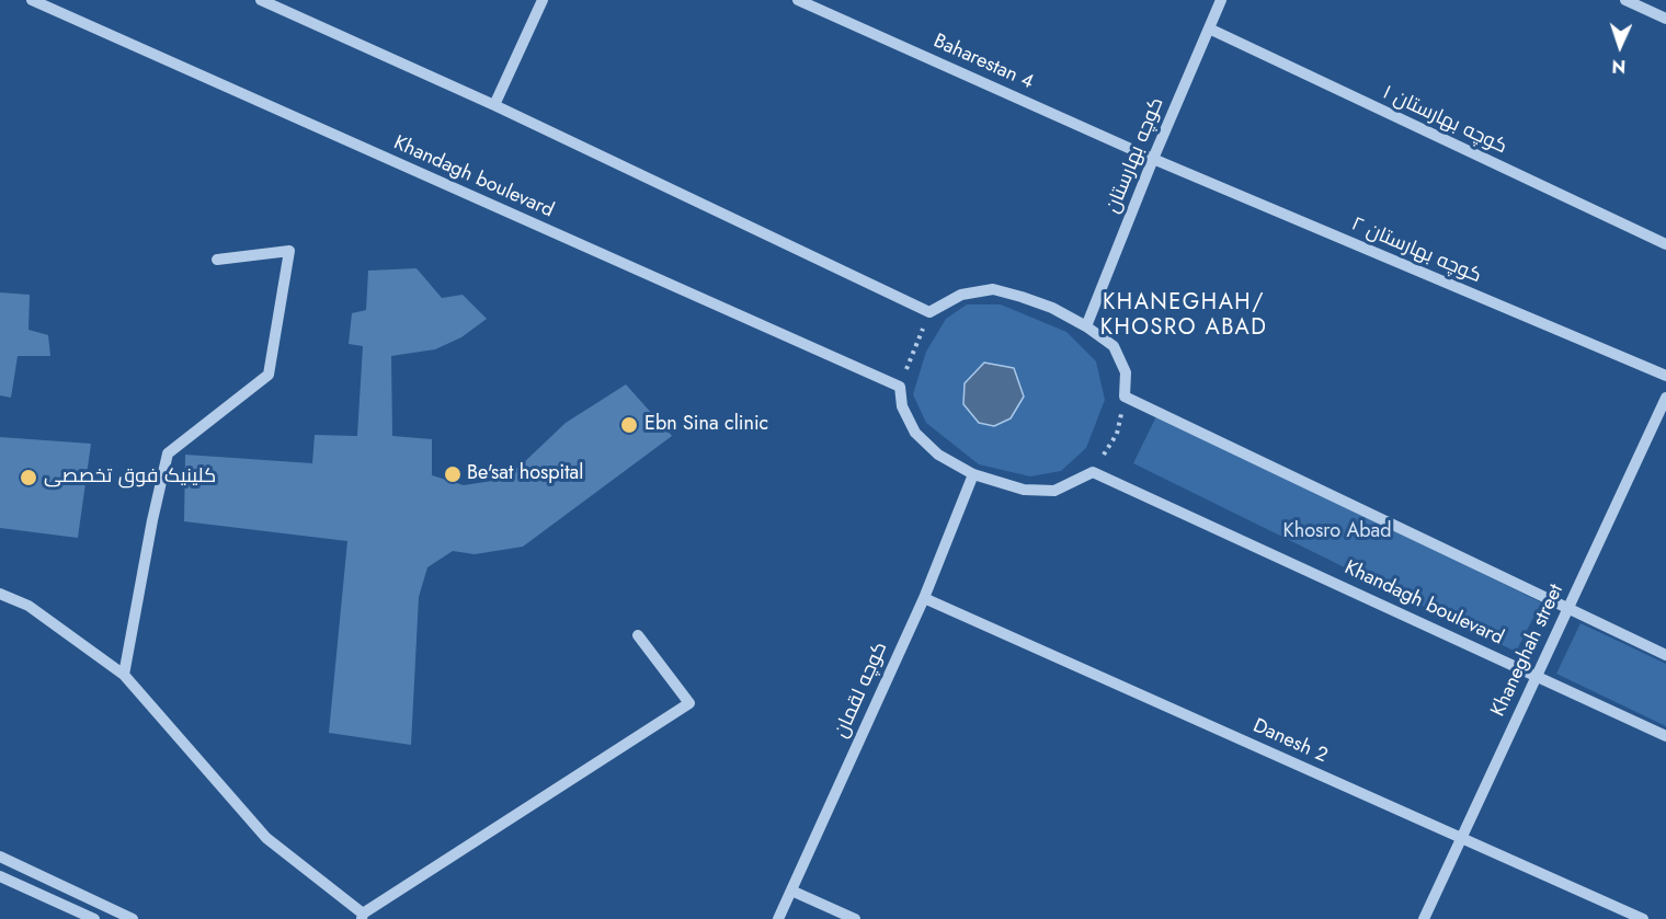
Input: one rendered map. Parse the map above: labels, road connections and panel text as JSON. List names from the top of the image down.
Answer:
{
  "streets": {
    "street": [
      "Baharestan 4",
      "کوچه بهارستان ۱",
      "کوچه بهارستان",
      "Khandagh boulevard",
      "کوچه بهارستان ۲",
      "Khaneghah street",
      "کوچه لقمان",
      "Danesh 2"
    ]
  },
  "crossings": [
    ["Baharestan 4", "کوچه بهارستان"],
    ["Baharestan 4", "کوچه بهارستان ۲"],
    ["کوچه بهارستان ۱", "کوچه بهارستان"],
    ["کوچه بهارستان", "Khandagh boulevard"],
    ["کوچه بهارستان", "کوچه بهارستان ۲"],
    ["کوچه بهارستان", "کوچه لقمان"],
    ["Khandagh boulevard", "Khaneghah street"],
    ["Khandagh boulevard", "کوچه لقمان"],
    ["Khaneghah street", "Danesh 2"],
    ["کوچه لقمان", "Danesh 2"]
  ],
  "districts": ["KHANEGHAH/ KHOSRO ABAD"],
  "parks": ["Khosro Abad"],
  "places": ["Ebn Sina clinic", "Be'sat hospital", "کلینیک فوق تخصصی"],
  "north": "bottom"
}
